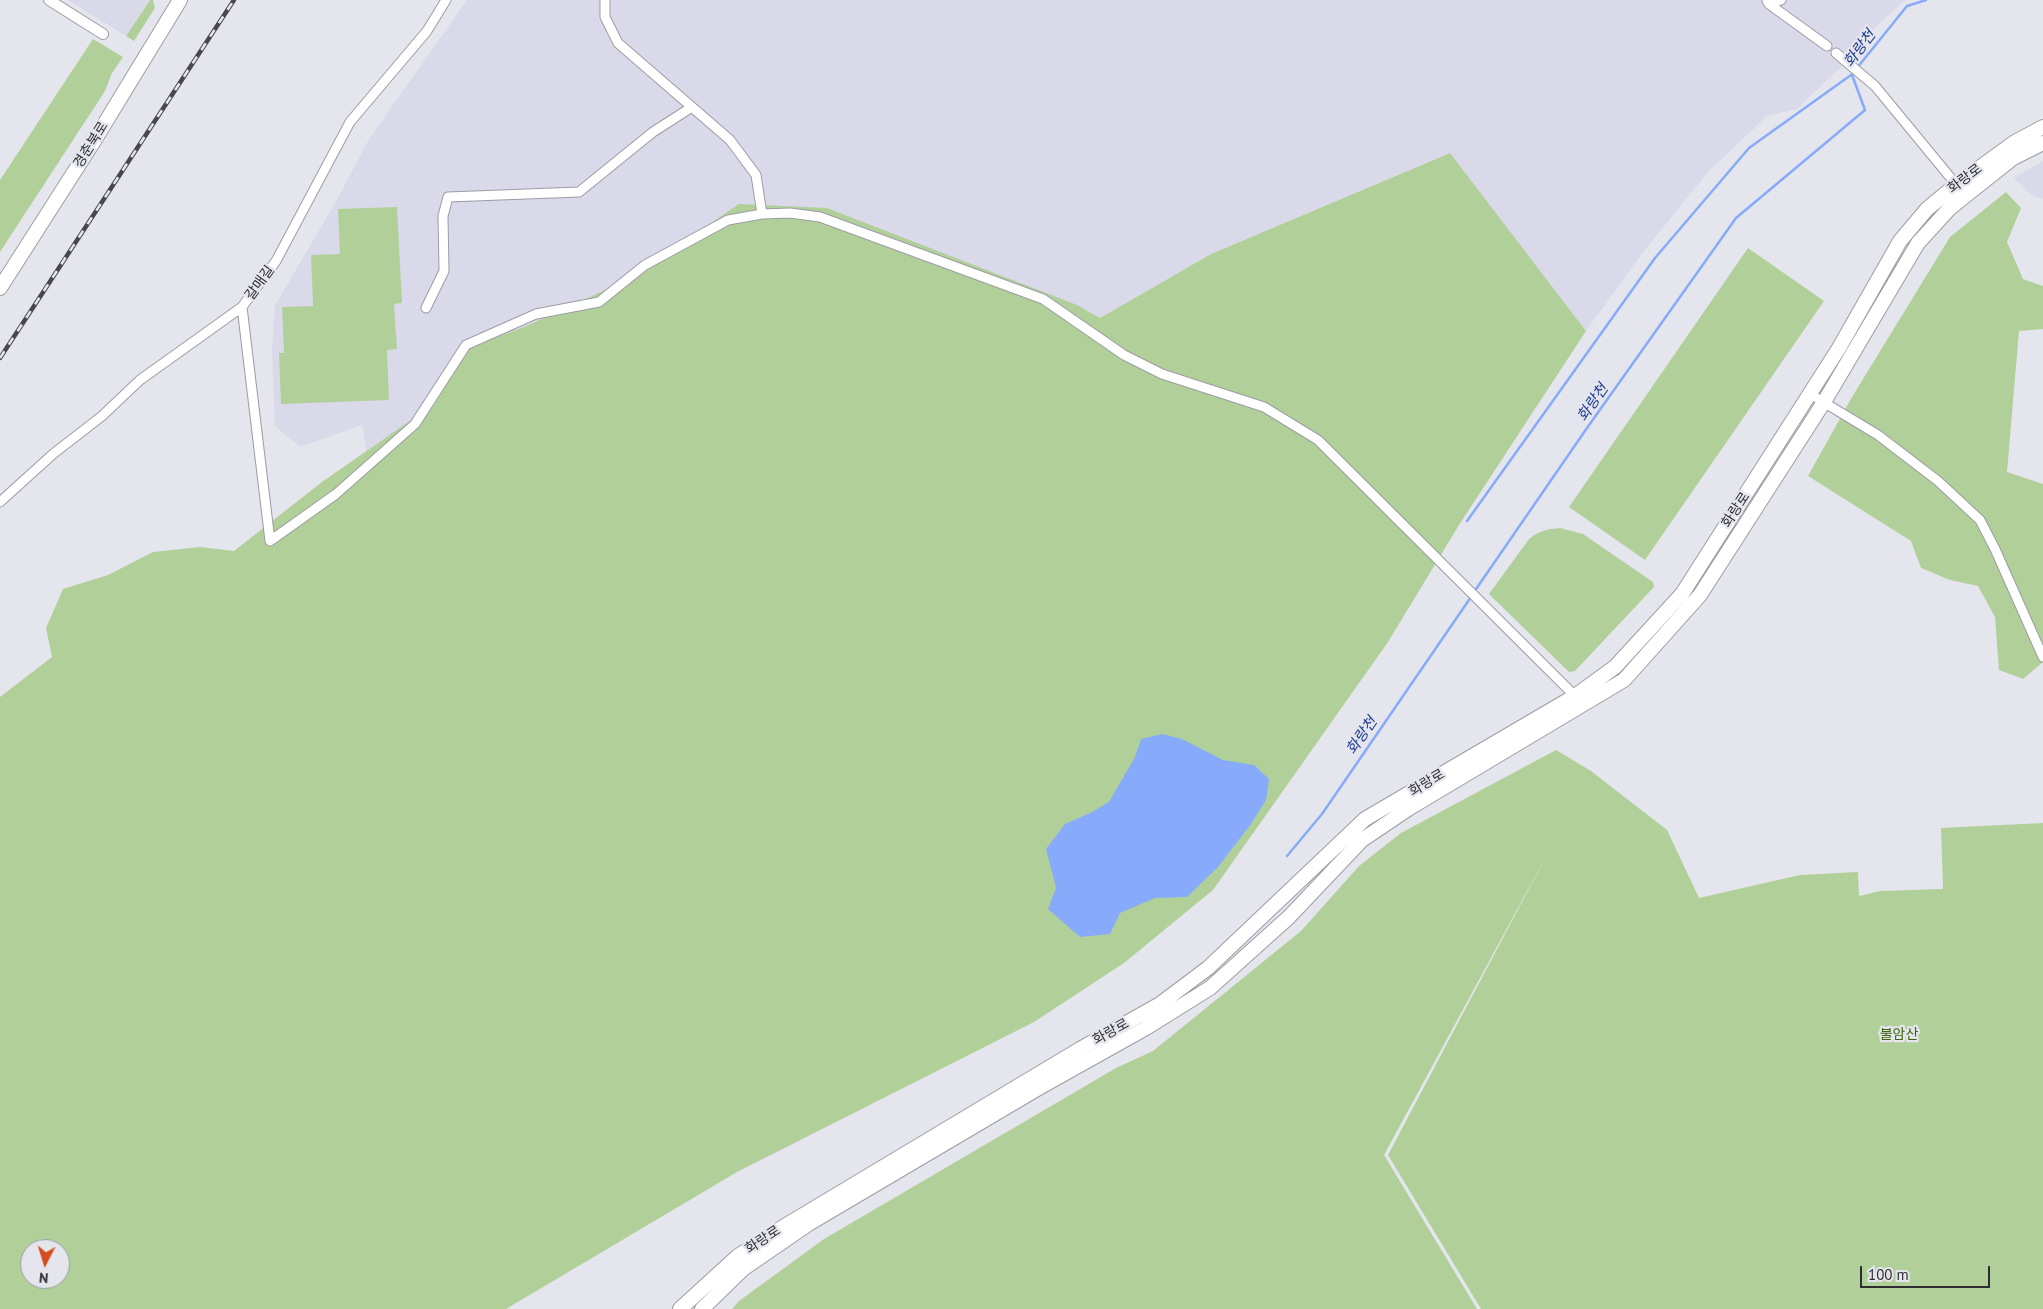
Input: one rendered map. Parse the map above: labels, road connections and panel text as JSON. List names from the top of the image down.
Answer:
{
  "streets": {
    "main road": ["경춘북로", "화랑로"],
    "street": ["갈매길"]
  },
  "water": ["화랑천"],
  "parks": ["불암산"],
  "scale_bar": "100 m",
  "north": "bottom"
}
